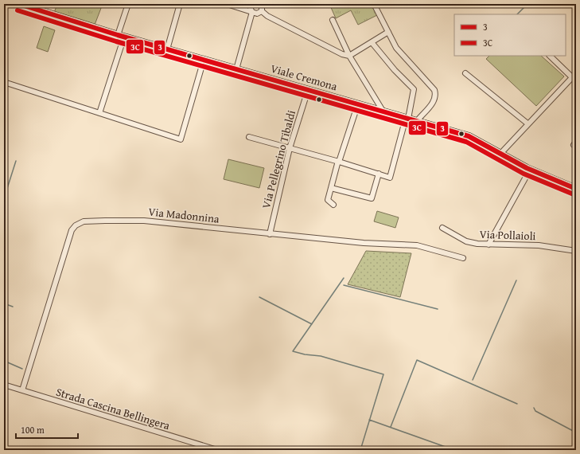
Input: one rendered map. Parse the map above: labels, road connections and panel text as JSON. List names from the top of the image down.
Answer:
{
  "streets": {
    "main road": ["Viale Cremona"],
    "street": [
      "Via Pellegrino Tibaldi",
      "Via Madonnina",
      "Via Pollaioli",
      "Strada Cascina Bellingera"
    ]
  },
  "crossings": [
    ["Viale Cremona", "Via Pellegrino Tibaldi"],
    ["Via Pellegrino Tibaldi", "Via Madonnina"],
    ["Via Madonnina", "Strada Cascina Bellingera"]
  ],
  "lines": ["transit line 3", "transit line 3C"],
  "legend": ["3", "3C"],
  "scale_bar": "100 m"
}
